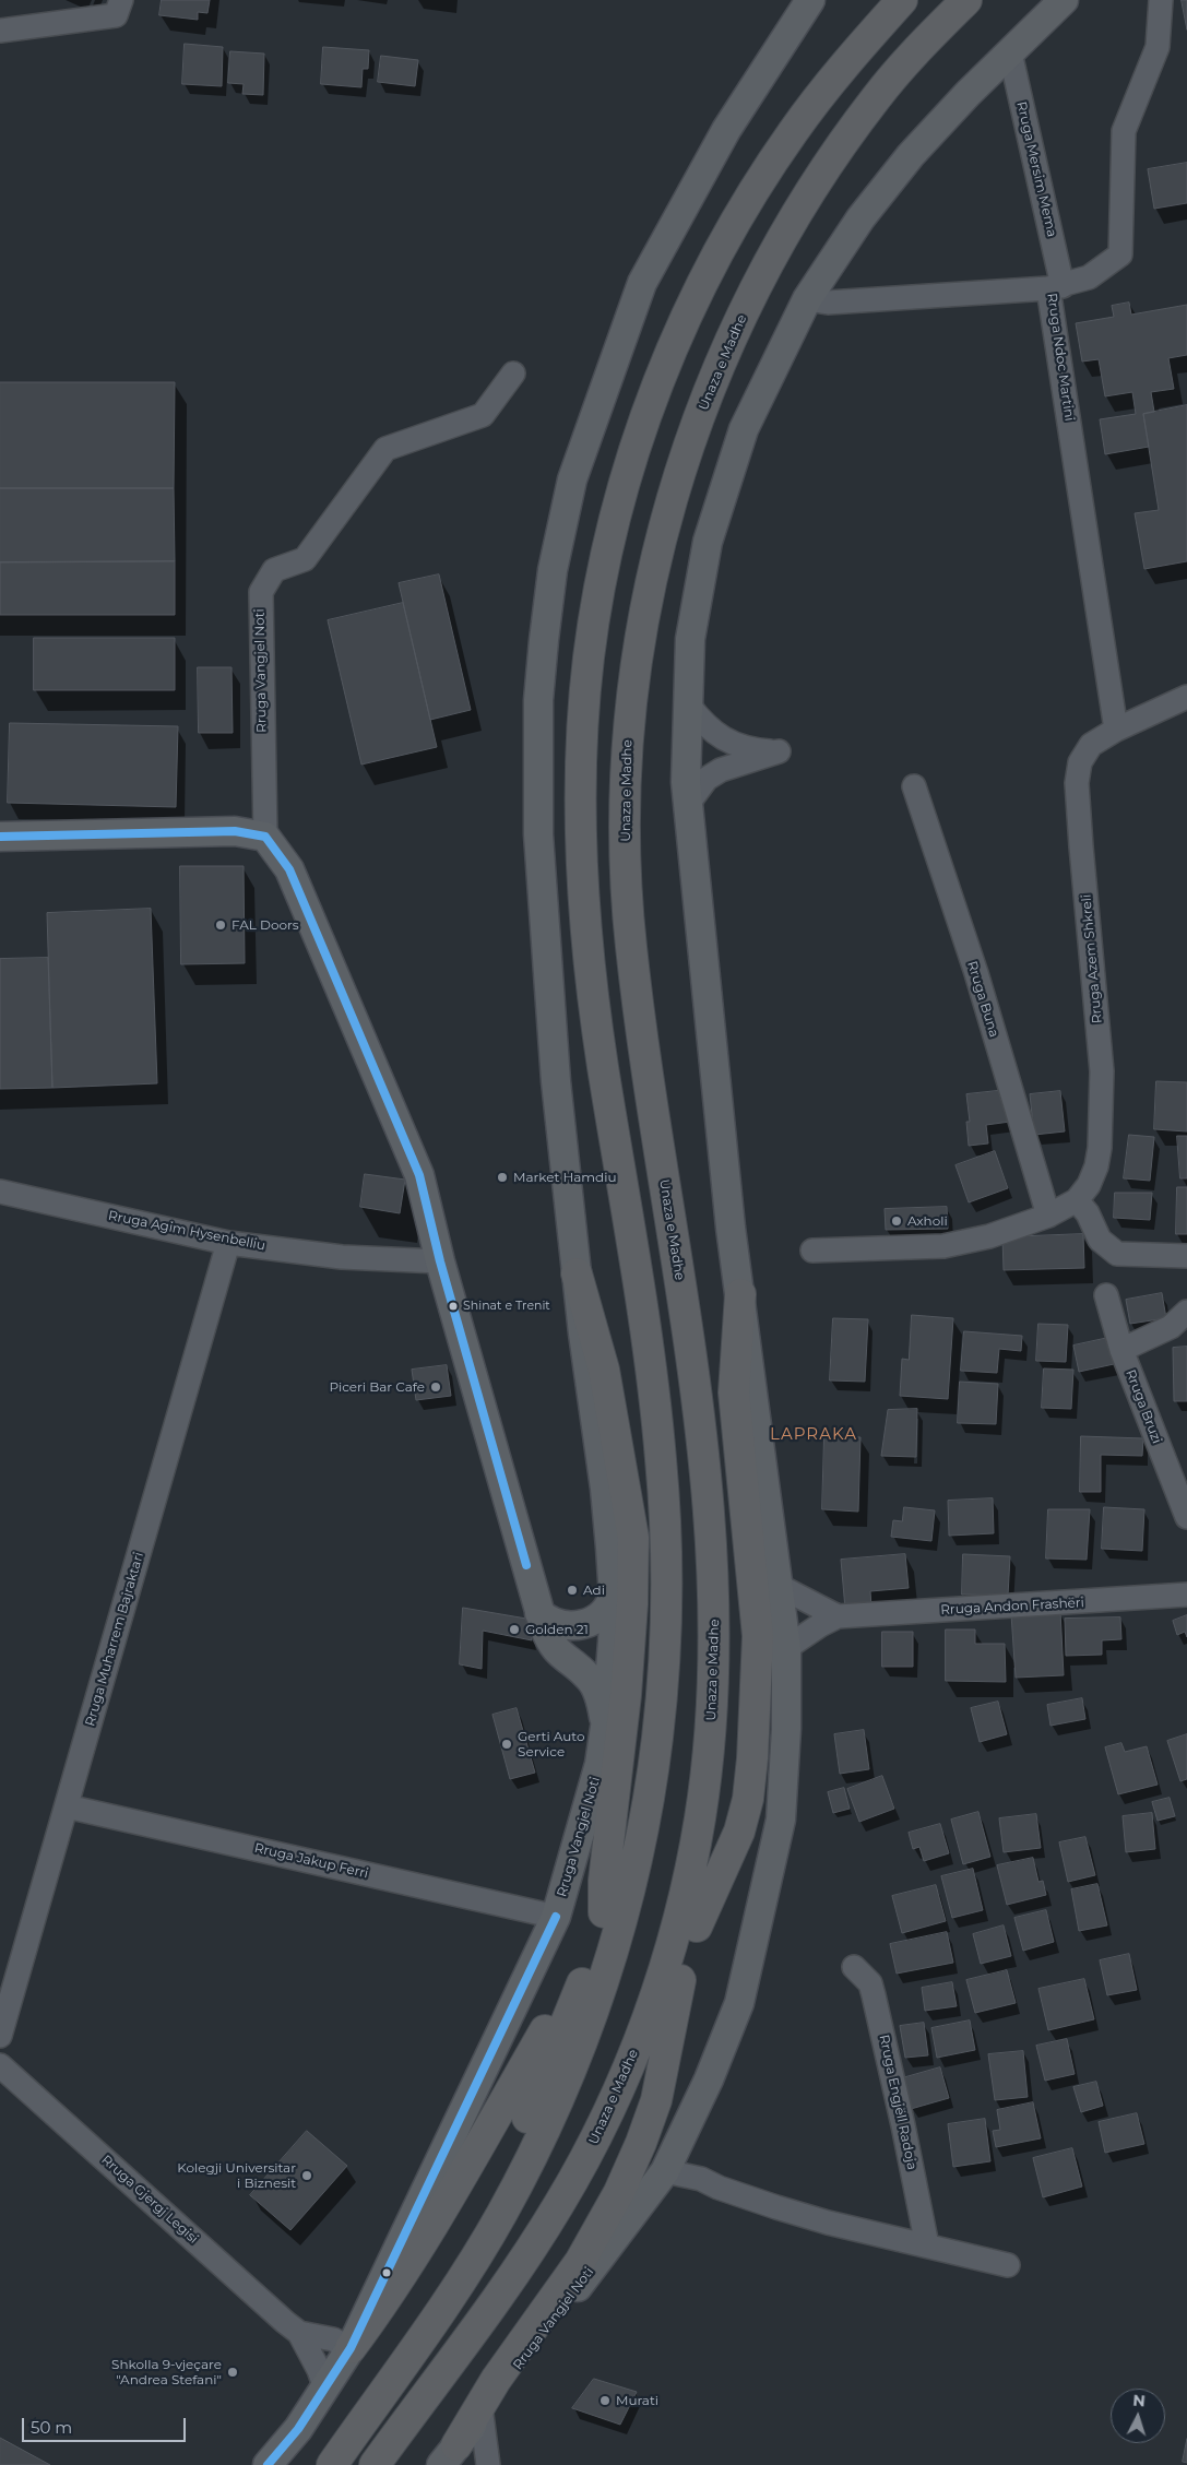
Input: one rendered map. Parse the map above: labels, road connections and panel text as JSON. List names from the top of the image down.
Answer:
{
  "streets": {
    "highway": ["Unaza e Madhe"],
    "main road": ["Rruga Vangjel Noti"],
    "street": [
      "Rruga Mersim Mema",
      "Rruga Ndoc Martini",
      "Rruga Azem Shkreli",
      "Rruga Buna",
      "Rruga Agim Hysenbelliu",
      "Rruga Bruzi",
      "Rruga Andon Frashëri",
      "Rruga Muharrem Bajraktari",
      "Rruga Jakup Ferri",
      "Rruga Engjëll Radoja",
      "Rruga Gjergj Legisi"
    ]
  },
  "crossings": [
    ["Rruga Mersim Mema", "Rruga Ndoc Martini"],
    ["Rruga Mersim Mema", "Rruga Vangjel Noti"],
    ["Rruga Ndoc Martini", "Rruga Azem Shkreli"],
    ["Rruga Vangjel Noti", "Rruga Agim Hysenbelliu"],
    ["Rruga Vangjel Noti", "Rruga Andon Frashëri"],
    ["Rruga Vangjel Noti", "Rruga Jakup Ferri"],
    ["Rruga Vangjel Noti", "Rruga Gjergj Legisi"],
    ["Rruga Agim Hysenbelliu", "Rruga Muharrem Bajraktari"],
    ["Rruga Muharrem Bajraktari", "Rruga Jakup Ferri"]
  ],
  "districts": ["LAPRAKA"],
  "places": [
    "FAL Doors",
    "Market Hamdiu",
    "Axholi",
    "Shinat e Trenit",
    "Piceri Bar Cafe",
    "Adi",
    "Golden 21",
    "Gerti Auto Service",
    "Kolegji Universitar i Biznesit",
    "Shkolla 9-vjeçare \"Andrea Stefani\"",
    "Murati"
  ],
  "scale_bar": "50 m",
  "north": "top"
}
